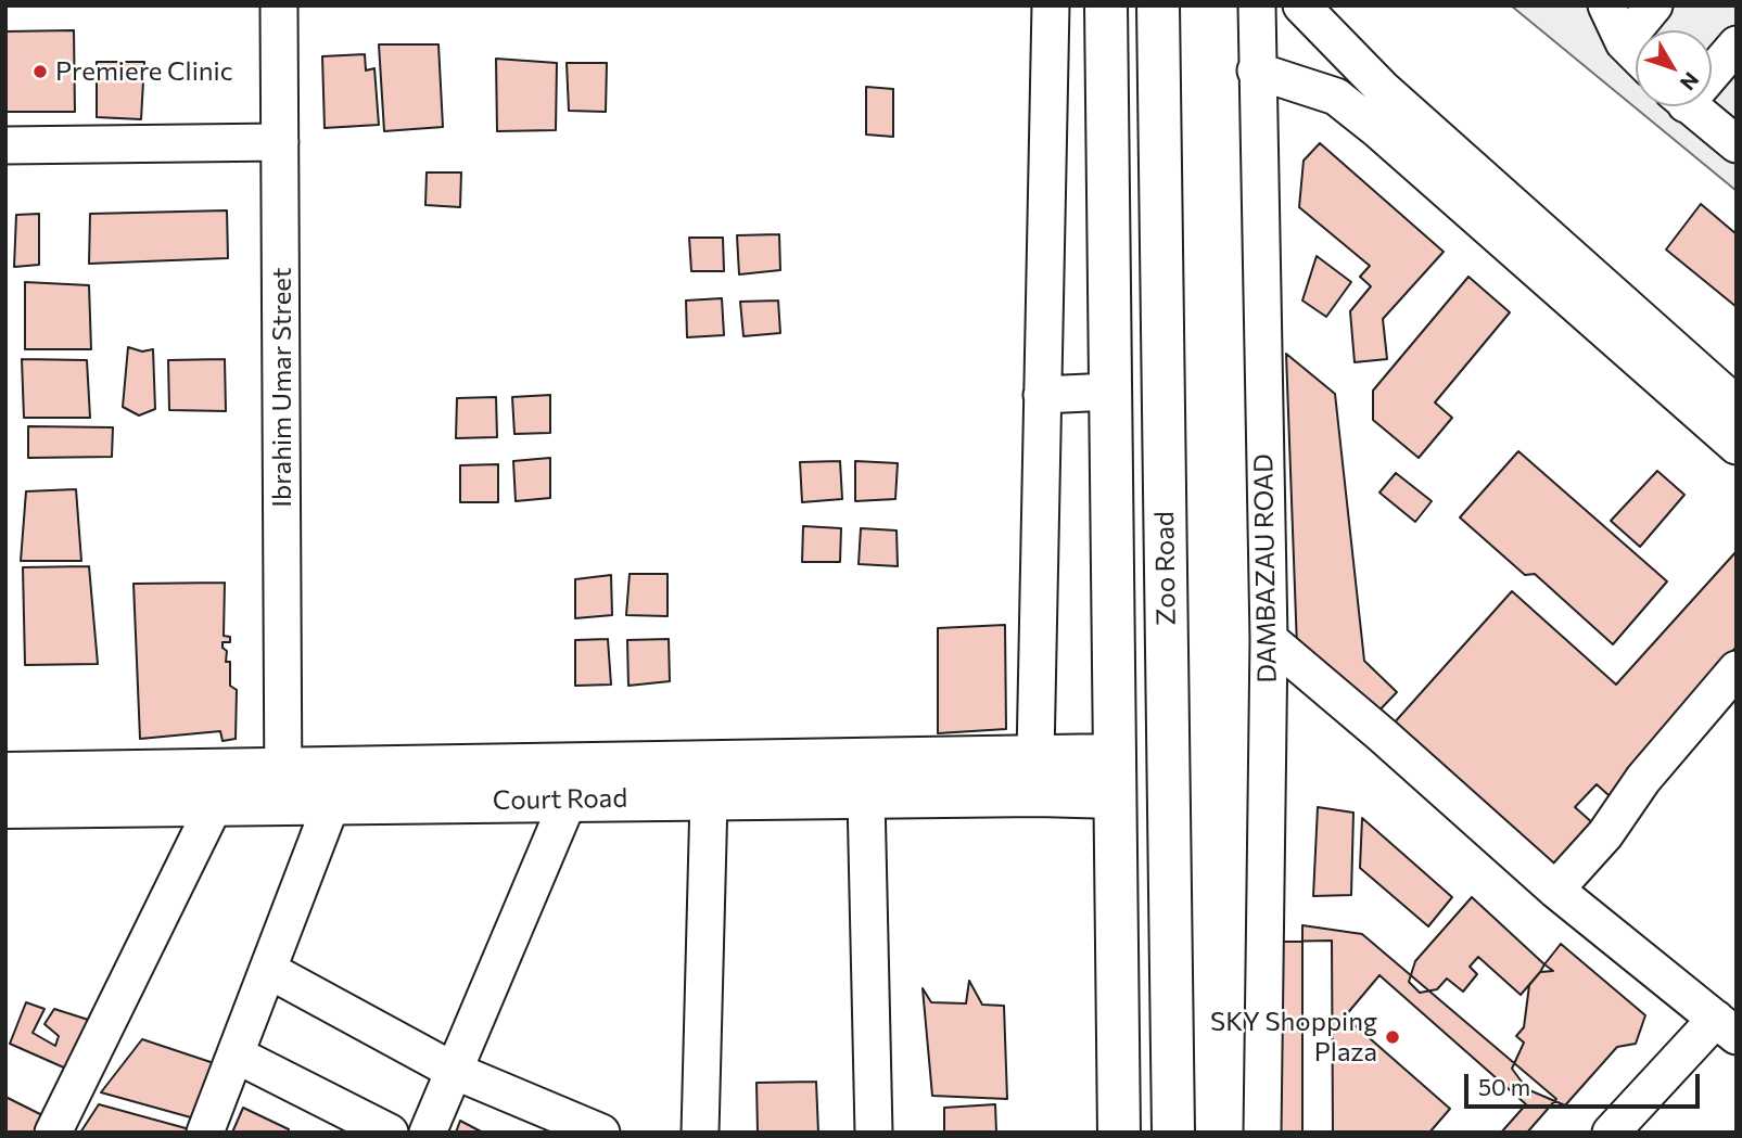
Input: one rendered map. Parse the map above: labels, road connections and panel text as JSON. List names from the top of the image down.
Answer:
{
  "streets": {
    "main road": ["Zoo Road", "Court Road"],
    "street": ["Ibrahim Umar Street", "DAMBAZAU ROAD"]
  },
  "crossings": [
    ["Ibrahim Umar Street", "Court Road"],
    ["Zoo Road", "Court Road"]
  ],
  "places": ["Premiere Clinic", "SKY Shopping Plaza"],
  "scale_bar": "50 m",
  "north": "bottom right"
}
